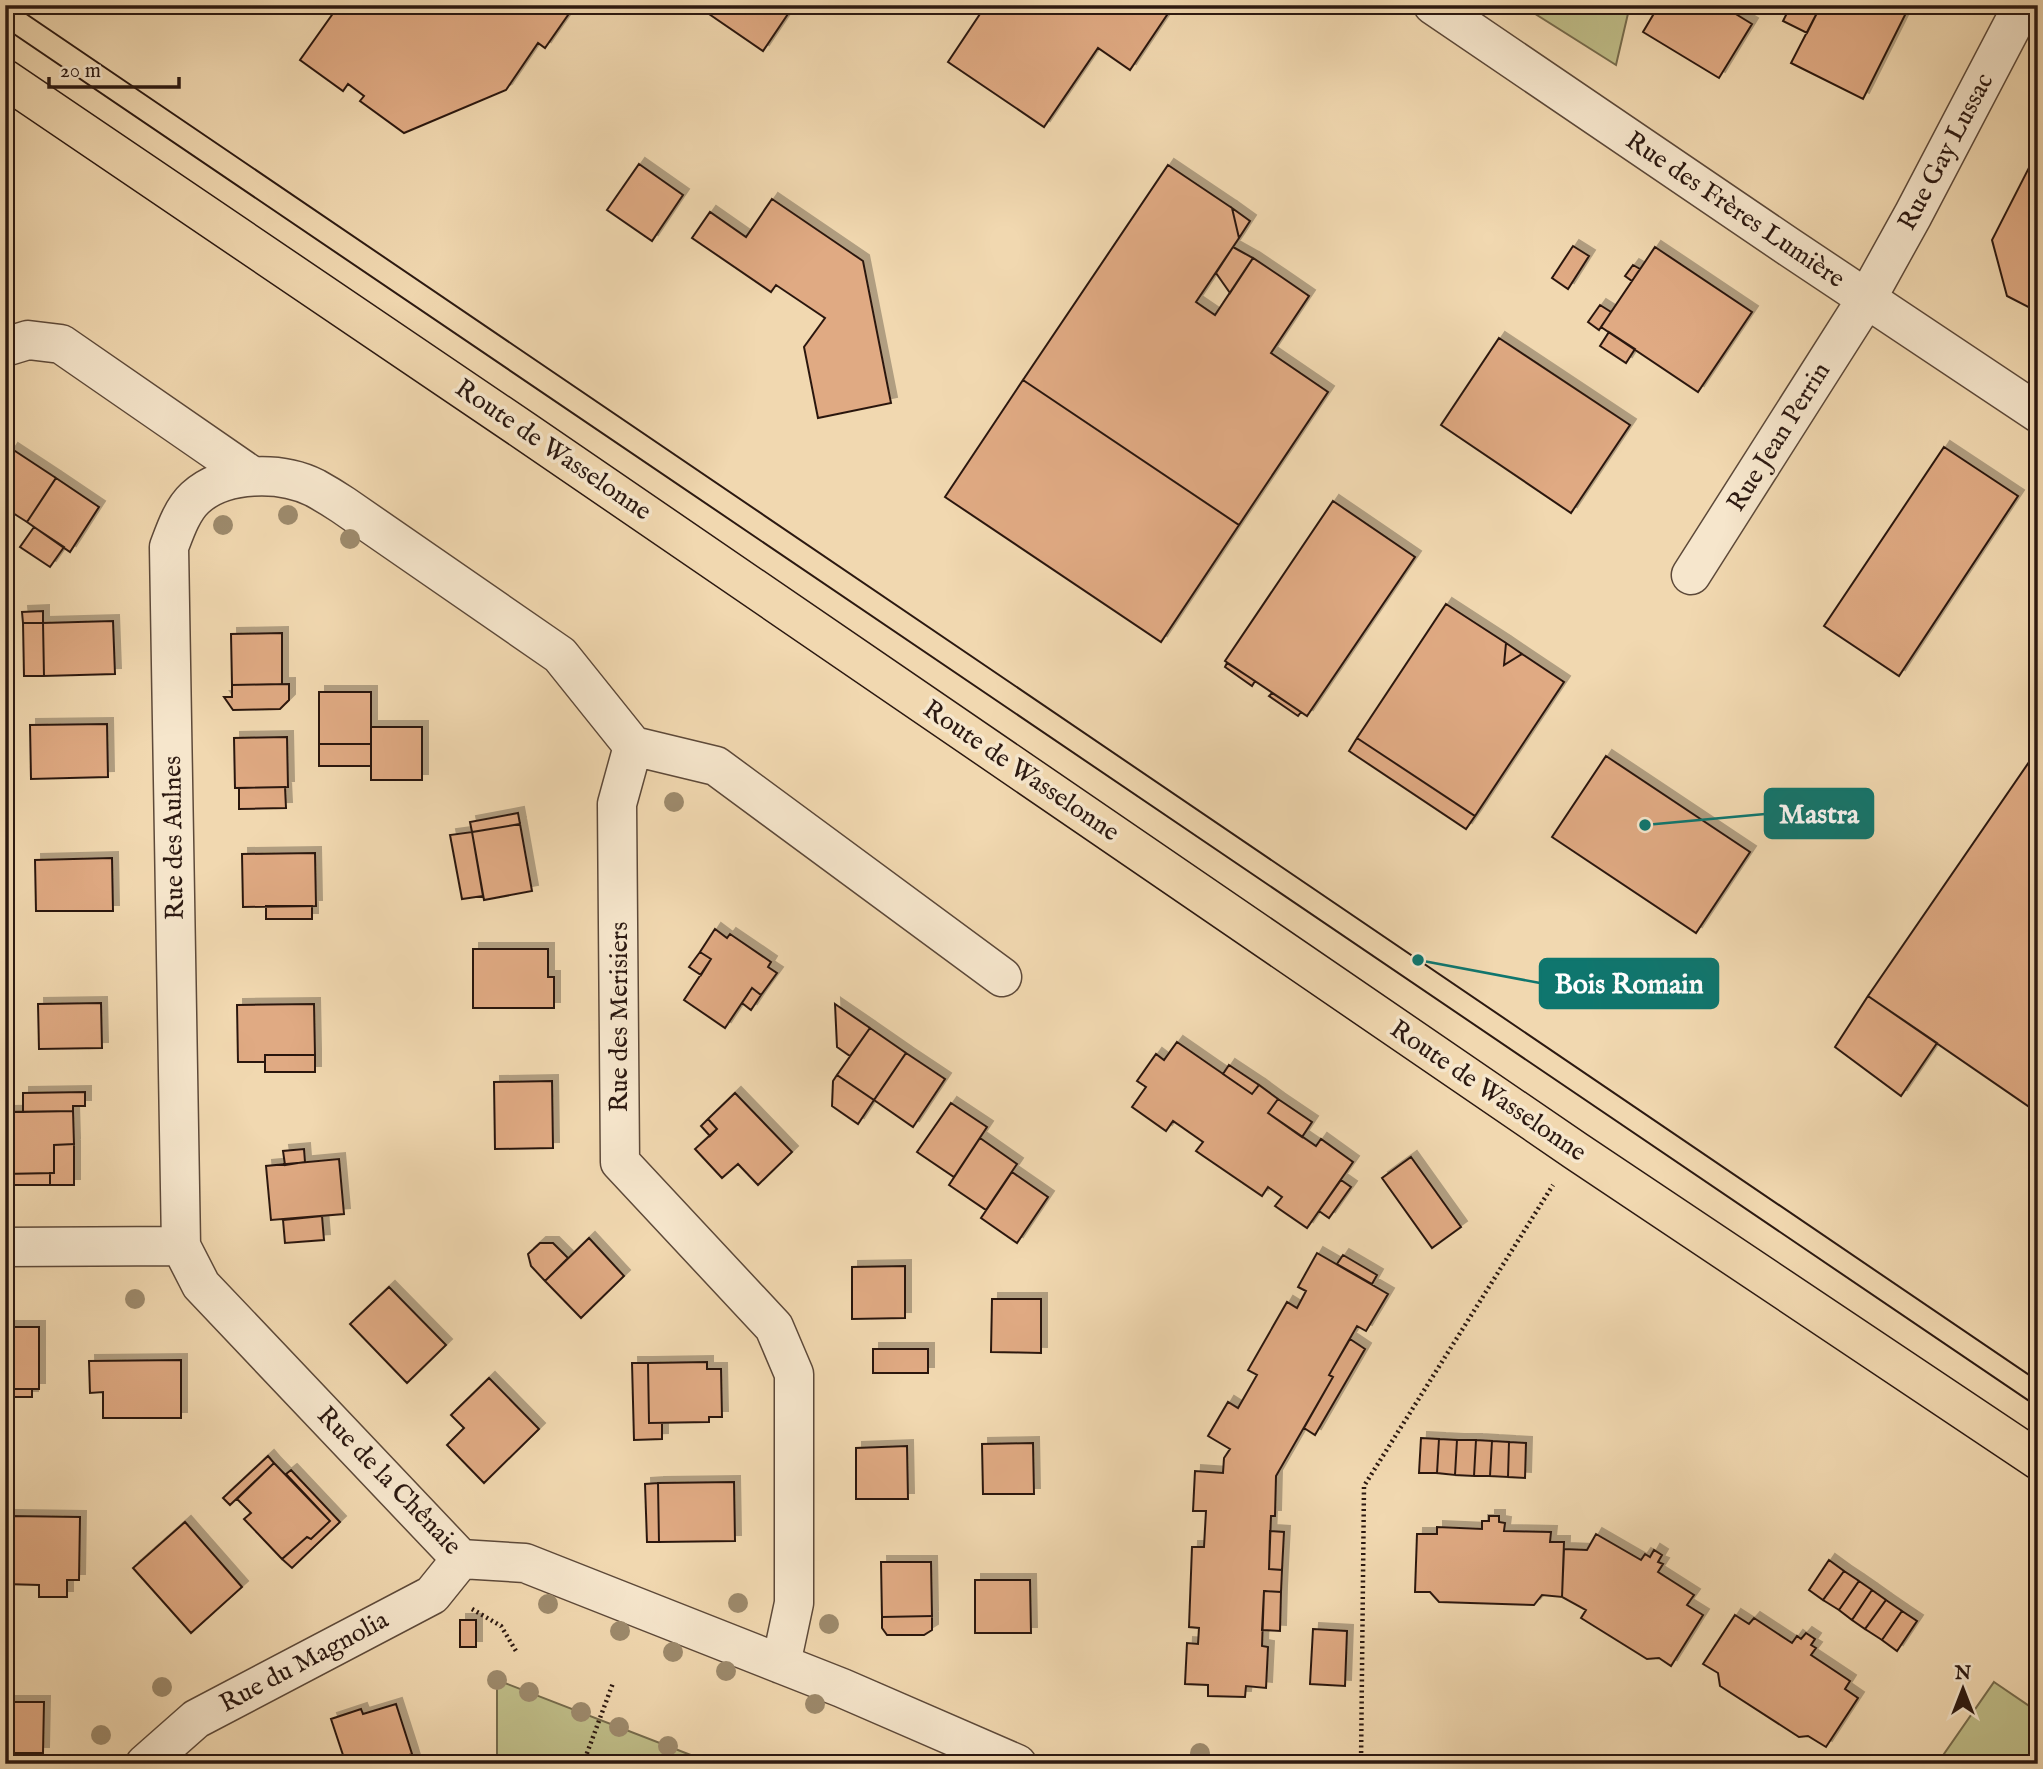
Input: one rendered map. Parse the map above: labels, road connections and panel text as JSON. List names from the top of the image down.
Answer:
{
  "streets": {
    "main road": ["Route de Wasselonne"],
    "street": [
      "Rue Gay Lussac",
      "Rue des Frères Lumière",
      "Rue Jean Perrin",
      "Rue des Aulnes",
      "Rue des Merisiers",
      "Rue de la Chênaie",
      "Rue du Magnolia"
    ]
  },
  "crossings": [
    ["Rue Gay Lussac", "Rue des Frères Lumière"],
    ["Rue Gay Lussac", "Rue Jean Perrin"],
    ["Rue des Frères Lumière", "Rue Jean Perrin"],
    ["Rue des Aulnes", "Rue des Merisiers"],
    ["Rue des Aulnes", "Rue de la Chênaie"],
    ["Rue des Merisiers", "Rue de la Chênaie"],
    ["Rue de la Chênaie", "Rue du Magnolia"]
  ],
  "places": ["Mastra", "Bois Romain"],
  "scale_bar": "20 m",
  "north": "top"
}
